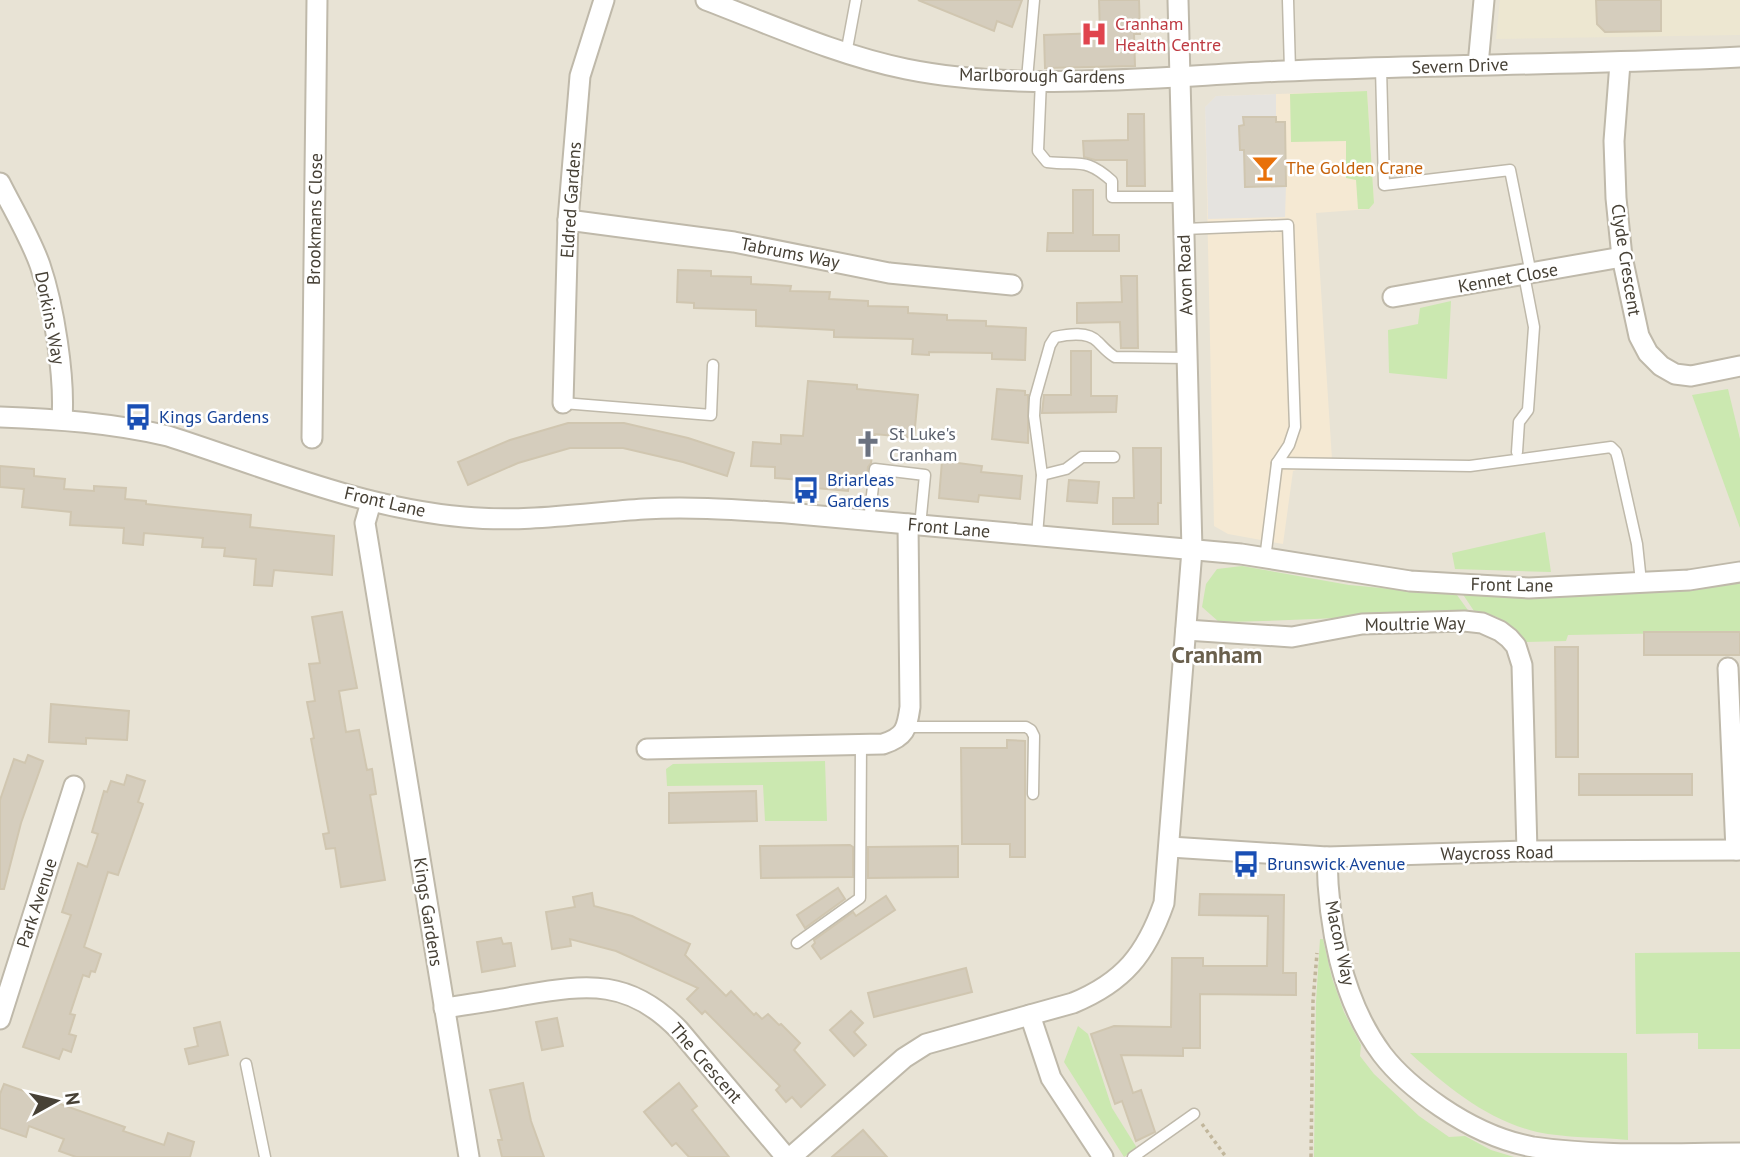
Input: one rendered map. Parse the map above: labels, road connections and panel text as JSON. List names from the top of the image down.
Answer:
{
  "streets": {
    "street": [
      "Severn Drive",
      "Marlborough Gardens",
      "Eldred Gardens",
      "Brookmans Close",
      "Tabrums Way",
      "Clyde Crescent",
      "Avon Road",
      "Kennet Close",
      "Dorkins Way",
      "Front Lane",
      "Moultrie Way",
      "Waycross Road",
      "Park Avenue",
      "Kings Gardens",
      "Macon Way",
      "The Crescent"
    ]
  },
  "crossings": [
    ["Severn Drive", "Marlborough Gardens"],
    ["Severn Drive", "Clyde Crescent"],
    ["Severn Drive", "Avon Road"],
    ["Marlborough Gardens", "Avon Road"],
    ["Eldred Gardens", "Tabrums Way"],
    ["Clyde Crescent", "Kennet Close"],
    ["Avon Road", "Front Lane"],
    ["Dorkins Way", "Front Lane"],
    ["Front Lane", "Kings Gardens"],
    ["Moultrie Way", "Waycross Road"],
    ["Waycross Road", "Macon Way"],
    ["Kings Gardens", "The Crescent"]
  ],
  "districts": ["Cranham"],
  "places": {
    "hospital": ["Cranham Health Centre"],
    "bar": ["The Golden Crane"],
    "bus stop": ["Kings Gardens", "Briarleas Gardens", "Brunswick Avenue"],
    "church": ["St Luke's Cranham"]
  },
  "north": "right"
}
